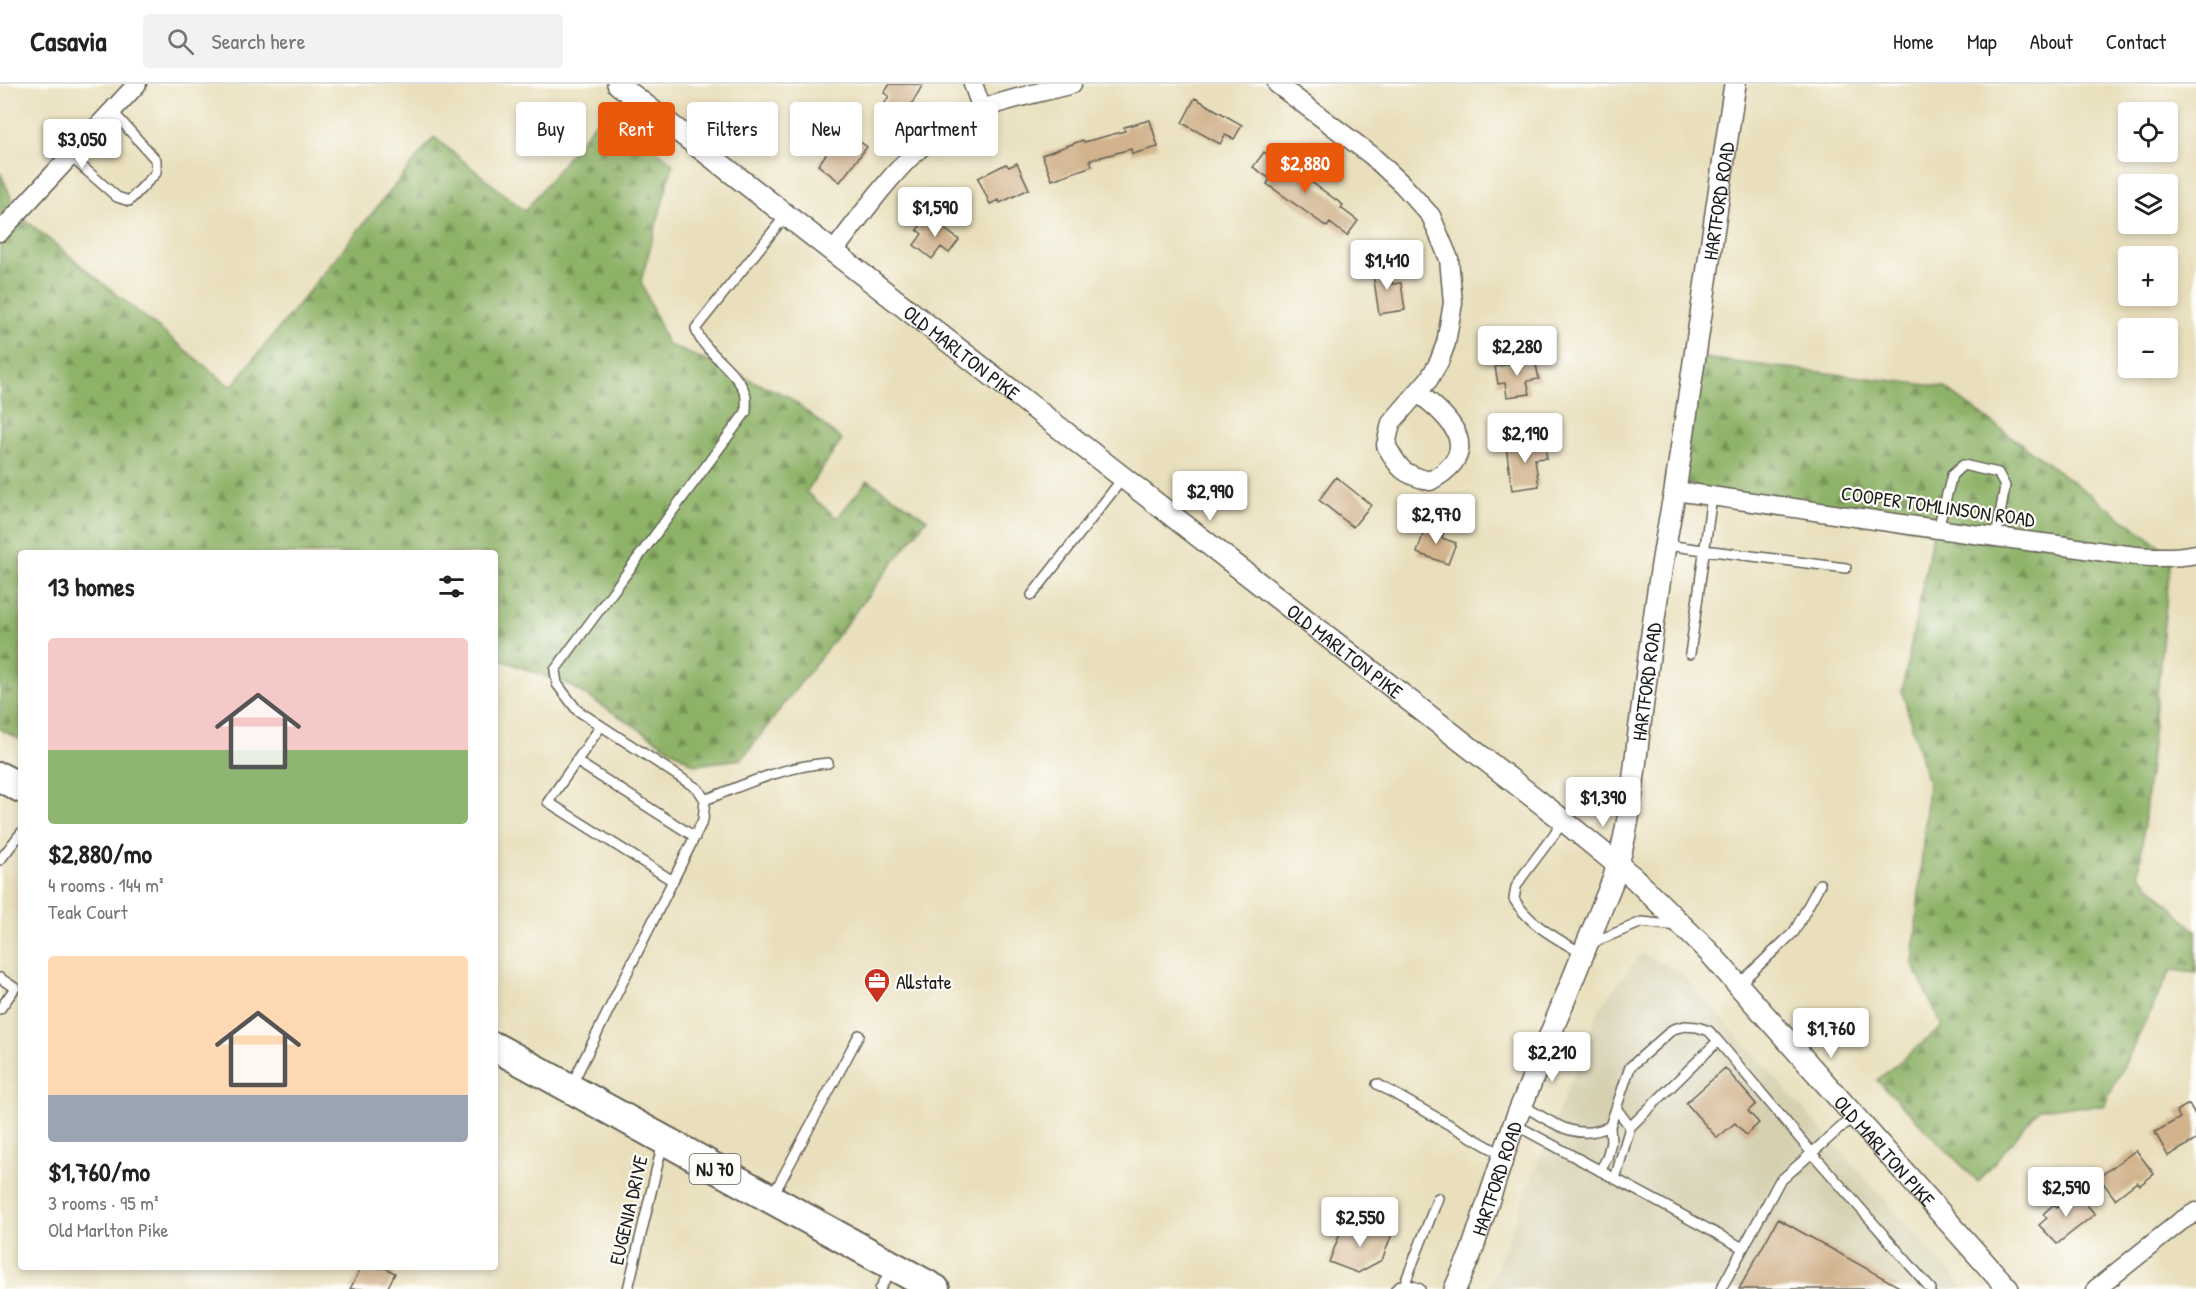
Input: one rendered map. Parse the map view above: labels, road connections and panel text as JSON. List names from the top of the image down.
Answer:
{
  "streets": {
    "highway": ["NJ 70"],
    "street": ["HARTFORD ROAD", "OLD MARLTON PIKE", "COOPER TOMLINSON ROAD"],
    "lane": ["EUGENIA DRIVE"]
  },
  "crossings": [
    ["HARTFORD ROAD", "OLD MARLTON PIKE"],
    ["HARTFORD ROAD", "COOPER TOMLINSON ROAD"],
    ["NJ 70", "EUGENIA DRIVE"]
  ],
  "places": {
    "office": ["Allstate"]
  },
  "page": {
    "header": "Casavia",
    "search": "Search here",
    "nav": [
      "Home",
      "Map",
      "About",
      "Contact"
    ],
    "map_buttons": ["+", "−"],
    "chip": [
      "Buy",
      "Rent",
      "Filters",
      "New",
      "Apartment"
    ],
    "price": [
      "$3,050",
      "$2,880",
      "$1,590",
      "$1,410",
      "$2,280",
      "$2,190",
      "$2,990",
      "$2,970",
      "$1,390",
      "$1,760",
      "$2,210",
      "$2,590",
      "$2,550"
    ],
    "heading": "13 homes",
    "list": [
      {
        "name": "$2,880/mo",
        "note": "4 rooms · 144 m² · Teak Court"
      },
      {
        "name": "$1,760/mo",
        "note": "3 rooms · 95 m² · Old Marlton Pike"
      }
    ]
  }
}
